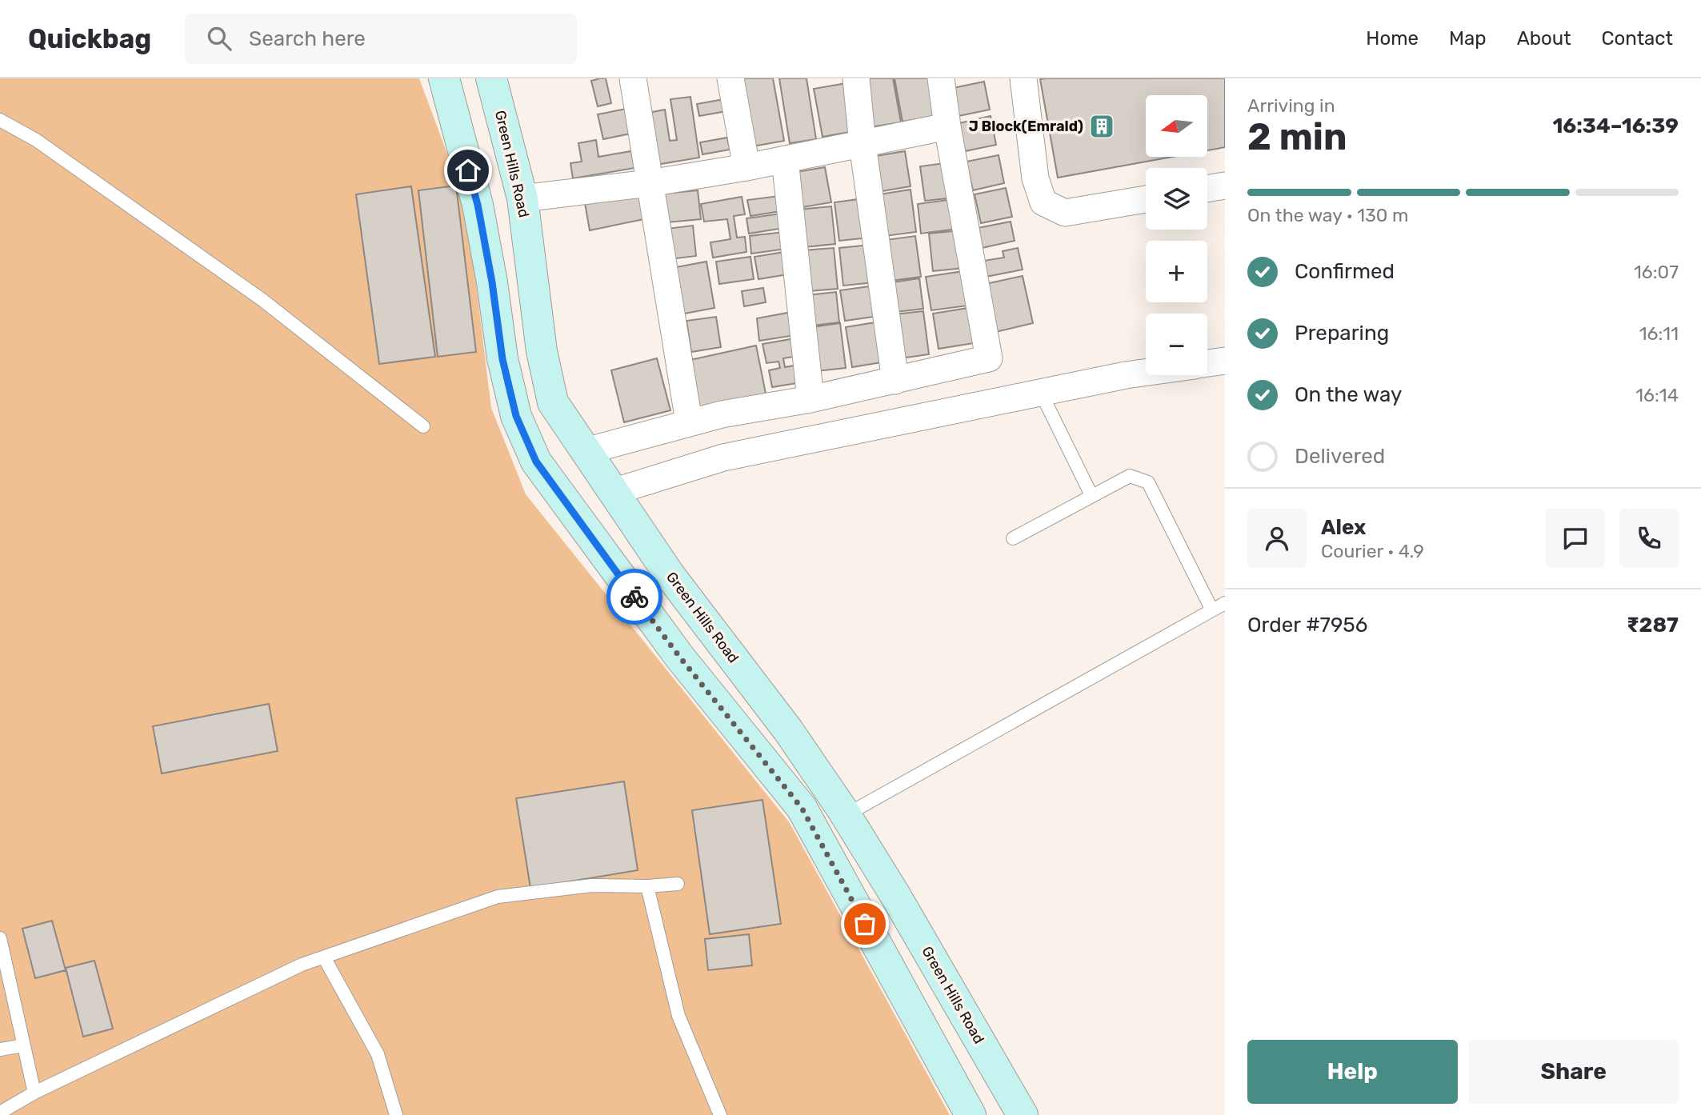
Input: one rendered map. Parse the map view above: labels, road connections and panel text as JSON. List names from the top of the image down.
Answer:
{
  "streets": {
    "street": ["Green Hills Road"]
  },
  "places": {
    "building": ["J Block(Emrald)"]
  },
  "north": "left",
  "page": {
    "header": "Quickbag",
    "search": "Search here",
    "nav": [
      "Home",
      "Map",
      "About",
      "Contact"
    ],
    "heading": ["2 min", "Arriving in", "16:34–16:39"],
    "panel": [
      "Alex",
      "Courier · 4.9",
      "Order #7956",
      "₹287"
    ],
    "map_buttons": ["+", "−"],
    "bar": "On the way · 130 m",
    "list": [
      ["Confirmed", "16:07"],
      ["Preparing", "16:11"],
      ["On the way", "16:14"],
      "Delivered"
    ],
    "buttons": ["Help", "Share"]
  }
}
